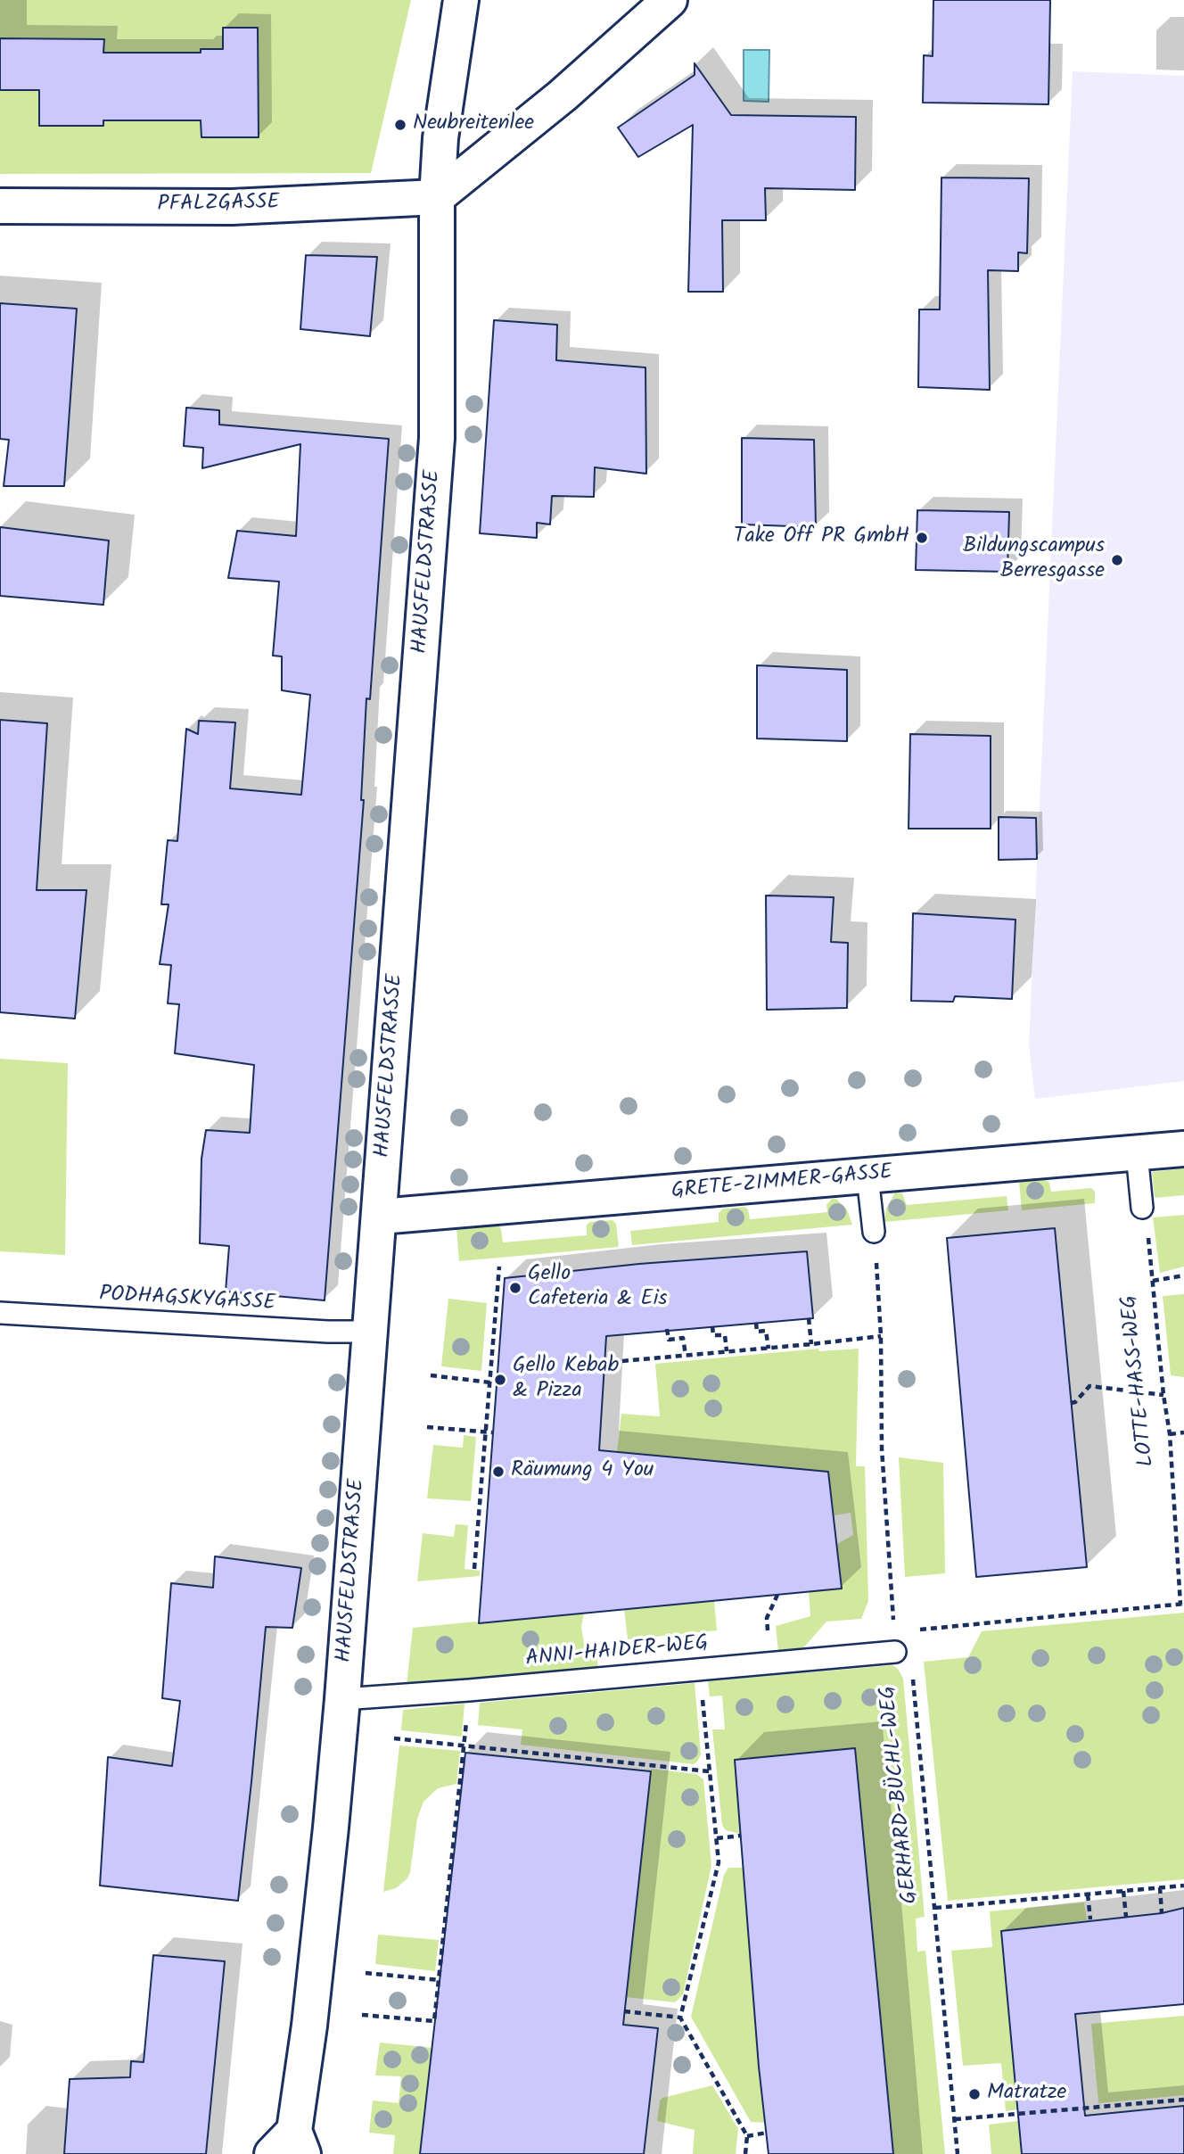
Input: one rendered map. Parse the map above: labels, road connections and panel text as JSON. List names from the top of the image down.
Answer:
{
  "streets": {
    "street": ["PFALZGASSE", "HAUSFELDSTRASSE", "GRETE-ZIMMER-GASSE"],
    "lane": ["PODHAGSKYGASSE", "ANNI-HAIDER-WEG"],
    "path": ["LOTTE-HASS-WEG", "GERHARD-BÜCHL-WEG"]
  },
  "crossings": [
    ["PFALZGASSE", "HAUSFELDSTRASSE"],
    ["HAUSFELDSTRASSE", "GRETE-ZIMMER-GASSE"],
    ["HAUSFELDSTRASSE", "PODHAGSKYGASSE"],
    ["HAUSFELDSTRASSE", "ANNI-HAIDER-WEG"],
    ["ANNI-HAIDER-WEG", "GERHARD-BÜCHL-WEG"]
  ],
  "places": [
    "Neubreitenlee",
    "Take Off PR GmbH",
    "Bildungscampus Berresgasse",
    "Gello Cafeteria & Eis",
    "Gello Kebab & Pizza",
    "Räumung 4 You",
    "Matratze"
  ]
}
